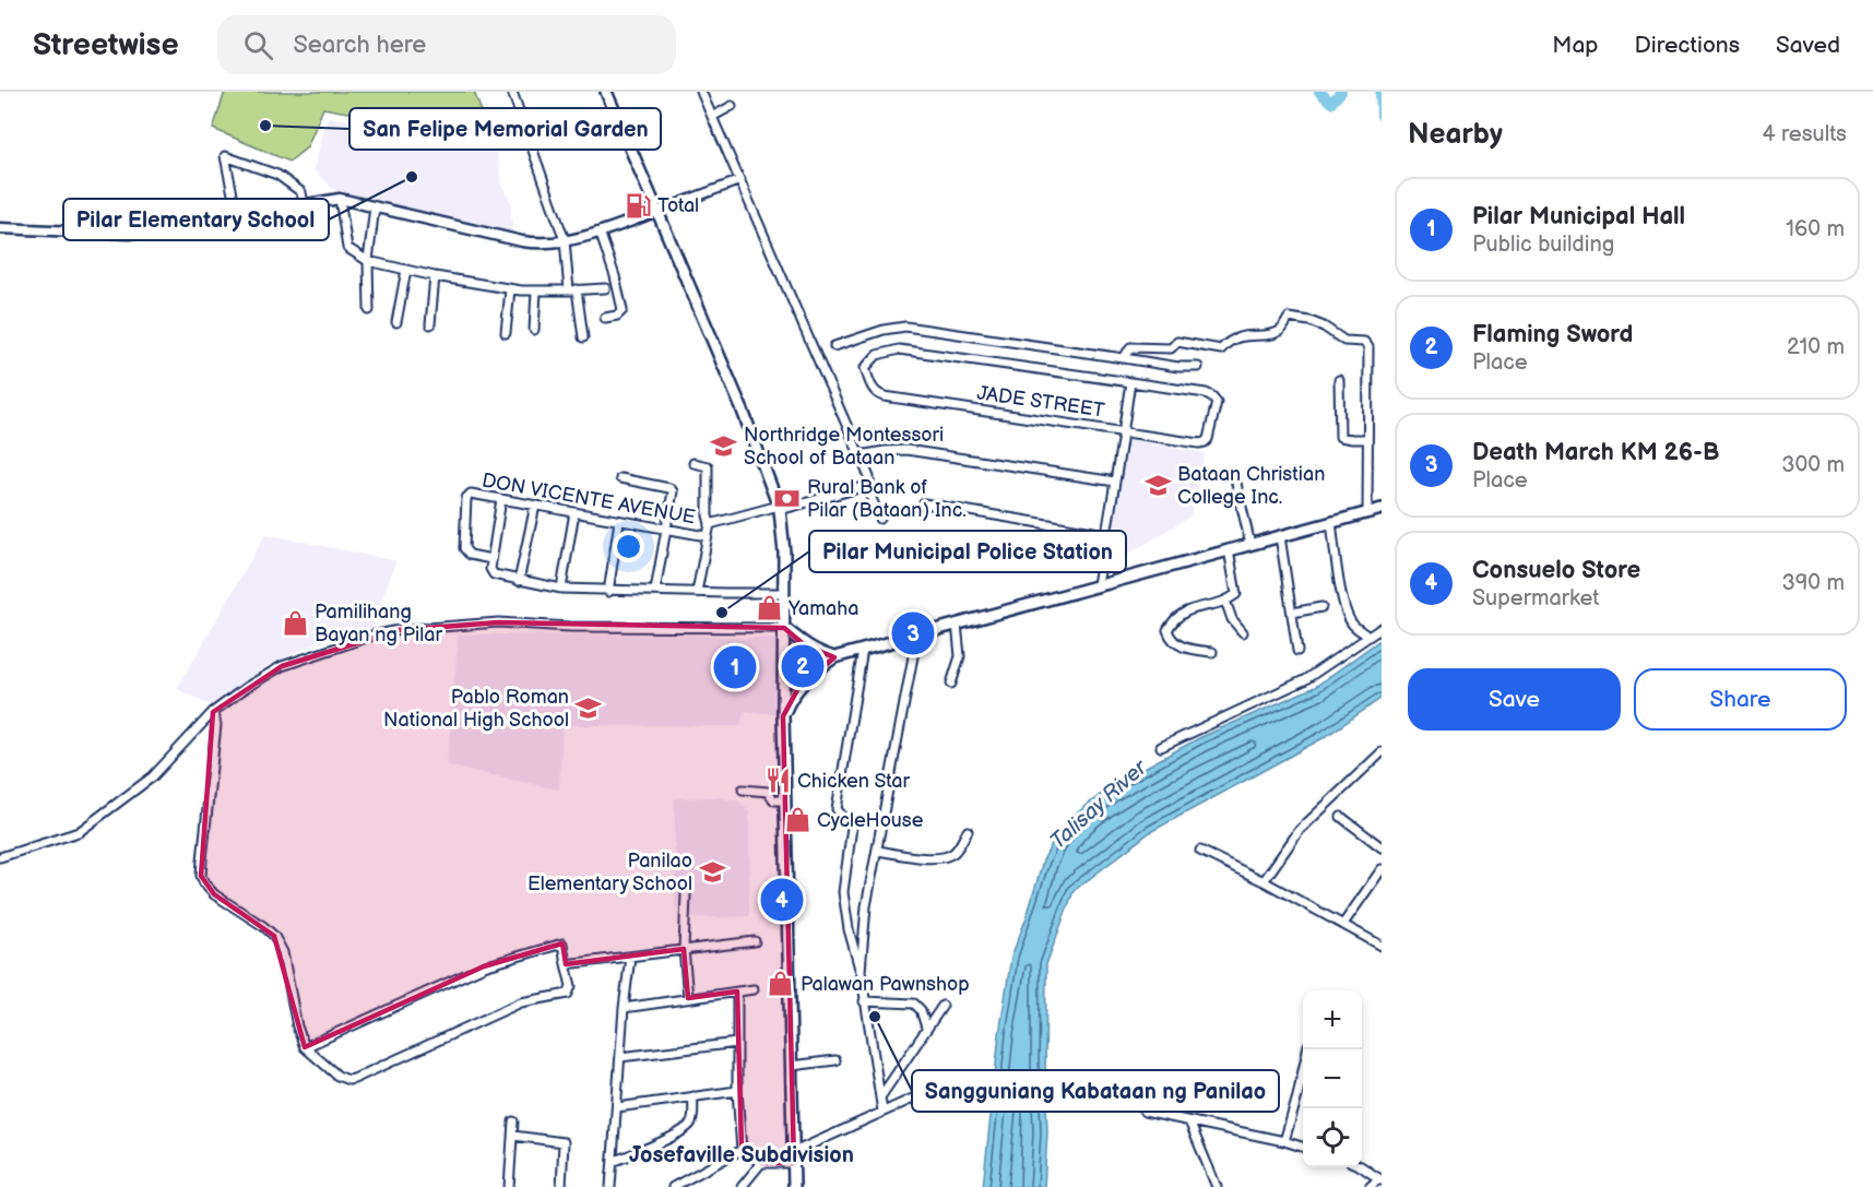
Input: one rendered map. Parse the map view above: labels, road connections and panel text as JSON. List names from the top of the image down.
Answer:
{
  "streets": {
    "street": ["JADE STREET", "DON VICENTE AVENUE"]
  },
  "districts": ["Josefaville Subdivision"],
  "water": ["Talisay River"],
  "places": {
    "other": [
      "San Felipe Memorial Garden",
      "Pilar Elementary School",
      "Pilar Municipal Police Station",
      "Sangguniang Kabataan ng Panilao"
    ],
    "fuel station": ["Total"],
    "school or university": [
      "Northridge Montessori School of Bataan",
      "Bataan Christian College Inc.",
      "Pablo Roman National High School",
      "Panilao Elementary School"
    ],
    "bank": ["Rural Bank of Pilar (Bataan) Inc."],
    "shop": [
      "Yamaha",
      "Pamilihang Bayan ng Pilar",
      "CycleHouse",
      "Palawan Pawnshop"
    ],
    "restaurant": ["Chicken Star"]
  },
  "page": {
    "header": "Streetwise",
    "search": "Search here",
    "nav": ["Map", "Directions", "Saved"],
    "heading": ["Nearby", "4 results"],
    "list": [
      {
        "mark": "1",
        "name": "Pilar Municipal Hall",
        "note": "Public building",
        "value": "160 m"
      },
      {
        "mark": "2",
        "name": "Flaming Sword",
        "note": "Place",
        "value": "210 m"
      },
      {
        "mark": "3",
        "name": "Death March KM 26-B",
        "note": "Place",
        "value": "300 m"
      },
      {
        "mark": "4",
        "name": "Consuelo Store",
        "note": "Supermarket",
        "value": "390 m"
      }
    ],
    "pins": [
      "3",
      "2",
      "1",
      "4"
    ],
    "buttons": ["Save", "Share"],
    "map_buttons": ["+", "−"]
  }
}
